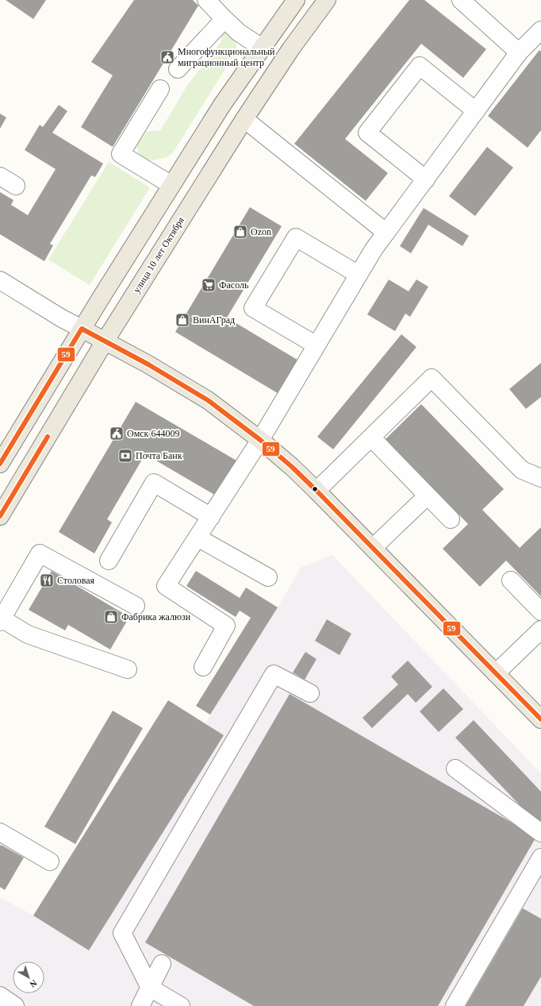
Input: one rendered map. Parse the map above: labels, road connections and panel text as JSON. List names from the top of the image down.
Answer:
{
  "streets": {
    "main road": ["улица 10 лет Октября"]
  },
  "places": {
    "public building": ["Многофункциональный миграционный центр", "Омск 644009"],
    "shop": ["Ozon", "ВинАГрад", "Фабрика жалюзи"],
    "supermarket": ["Фасоль"],
    "bank": ["Почта Банк"],
    "restaurant": ["Столовая"]
  },
  "lines": ["transit line 59"],
  "north": "bottom right"
}
